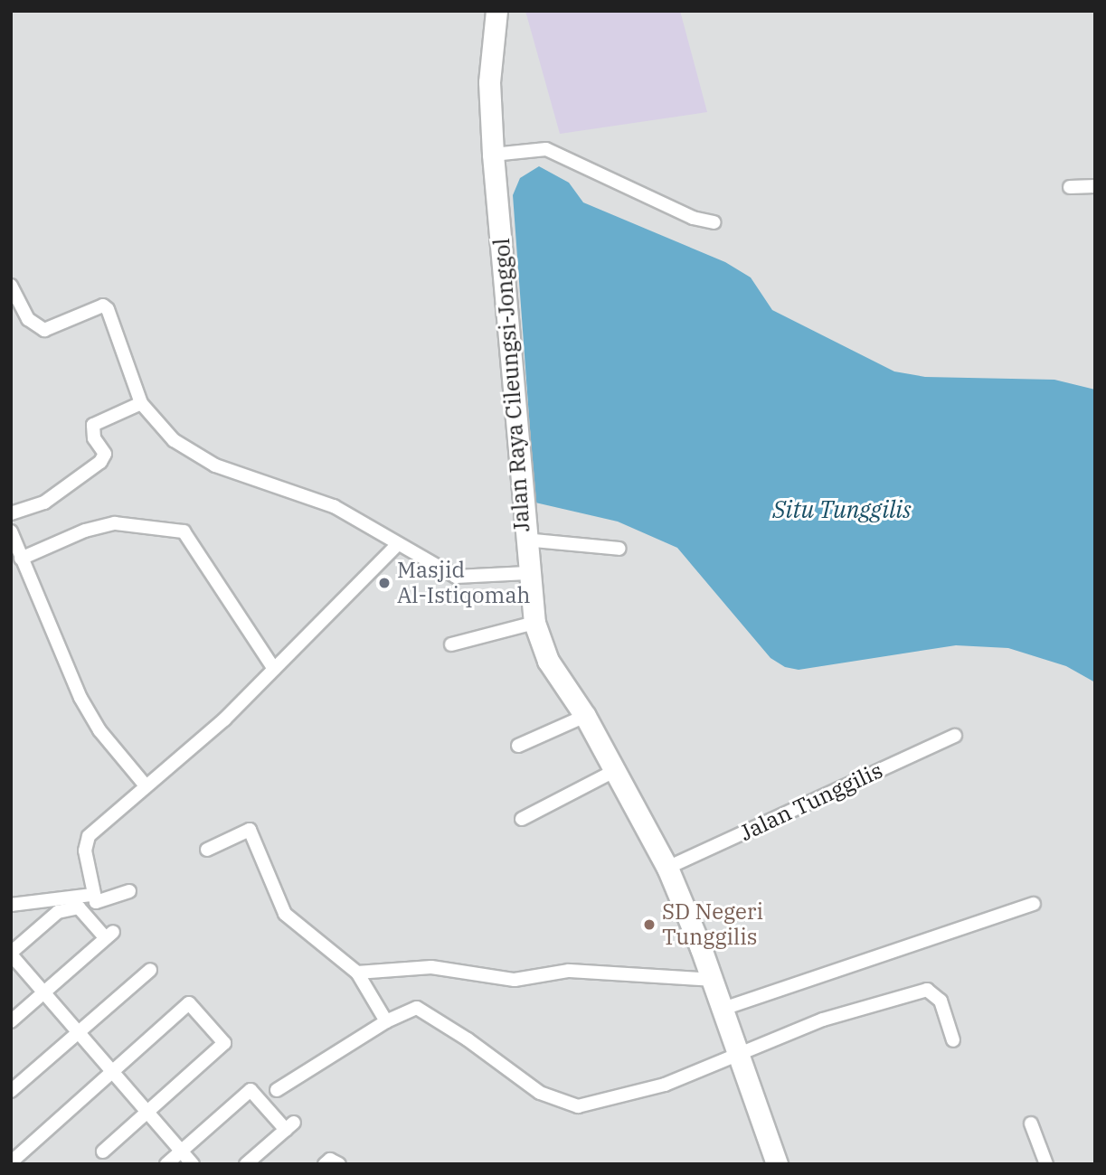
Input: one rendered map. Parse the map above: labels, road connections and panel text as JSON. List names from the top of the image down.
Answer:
{
  "streets": {
    "main road": ["Jalan Raya Cileungsi-Jonggol"],
    "street": ["Jalan Tunggilis"]
  },
  "crossings": [
    ["Jalan Raya Cileungsi-Jonggol", "Jalan Tunggilis"]
  ],
  "water": ["Situ Tunggilis"],
  "places": ["Masjid Al-Istiqomah", "SD Negeri Tunggilis"]
}
